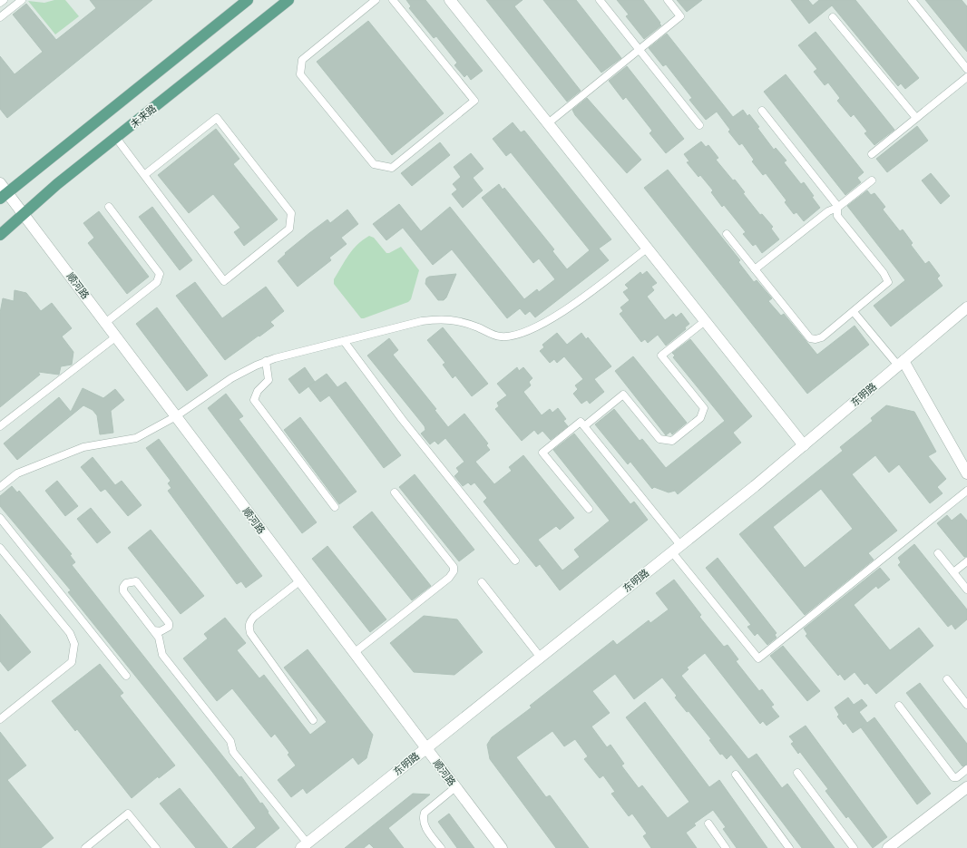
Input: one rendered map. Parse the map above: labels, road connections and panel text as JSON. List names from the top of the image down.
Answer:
{
  "streets": {
    "main road": ["未来路"],
    "street": ["顺河路", "东明路"]
  },
  "crossings": [
    ["未来路", "顺河路"],
    ["顺河路", "东明路"]
  ]
}
